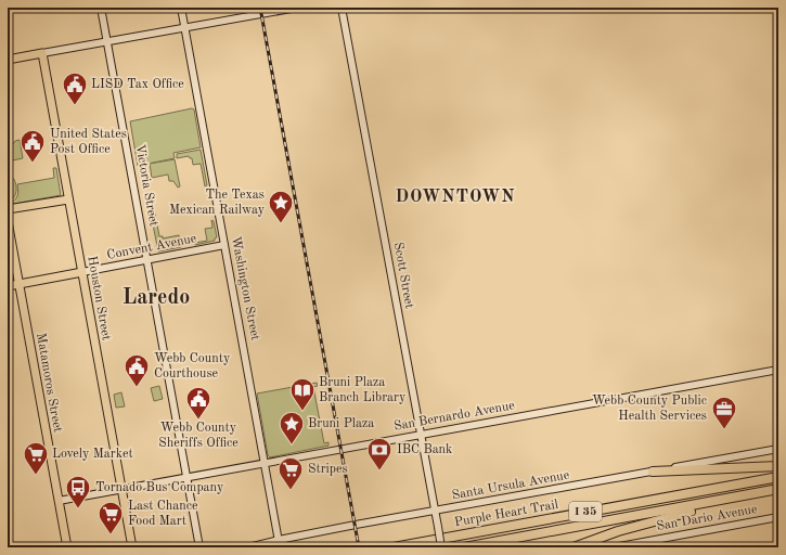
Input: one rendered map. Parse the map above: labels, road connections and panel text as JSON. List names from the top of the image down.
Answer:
{
  "streets": {
    "highway": ["I 35", "Purple Heart Trail"],
    "main road": [
      "Victoria Street",
      "Convent Avenue",
      "Scott Street",
      "Washington Street",
      "Houston Street",
      "Matamoros Street",
      "San Bernardo Avenue",
      "Santa Ursula Avenue",
      "San Dario Avenue"
    ]
  },
  "crossings": [
    ["Victoria Street", "Convent Avenue"],
    ["Victoria Street", "San Bernardo Avenue"],
    ["Convent Avenue", "Washington Street"],
    ["Convent Avenue", "Houston Street"],
    ["Convent Avenue", "Matamoros Street"],
    ["Scott Street", "San Bernardo Avenue"],
    ["Scott Street", "Santa Ursula Avenue"],
    ["Washington Street", "San Bernardo Avenue"],
    ["Washington Street", "Santa Ursula Avenue"],
    ["Houston Street", "San Bernardo Avenue"],
    ["Matamoros Street", "San Bernardo Avenue"]
  ],
  "districts": ["DOWNTOWN", "Laredo"],
  "places": {
    "public building": [
      "LISD Tax Office",
      "United States Post Office",
      "Webb County Courthouse",
      "Webb County Sheriffs Office"
    ],
    "place": ["The Texas Mexican Railway", "Bruni Plaza"],
    "library": ["Bruni Plaza Branch Library"],
    "office": ["Webb County Public Health Services"],
    "bank": ["IBC Bank"],
    "supermarket": ["Lovely Market", "Stripes", "Last Chance Food Mart"],
    "bus stop": ["Tornado Bus Company"]
  }
}
